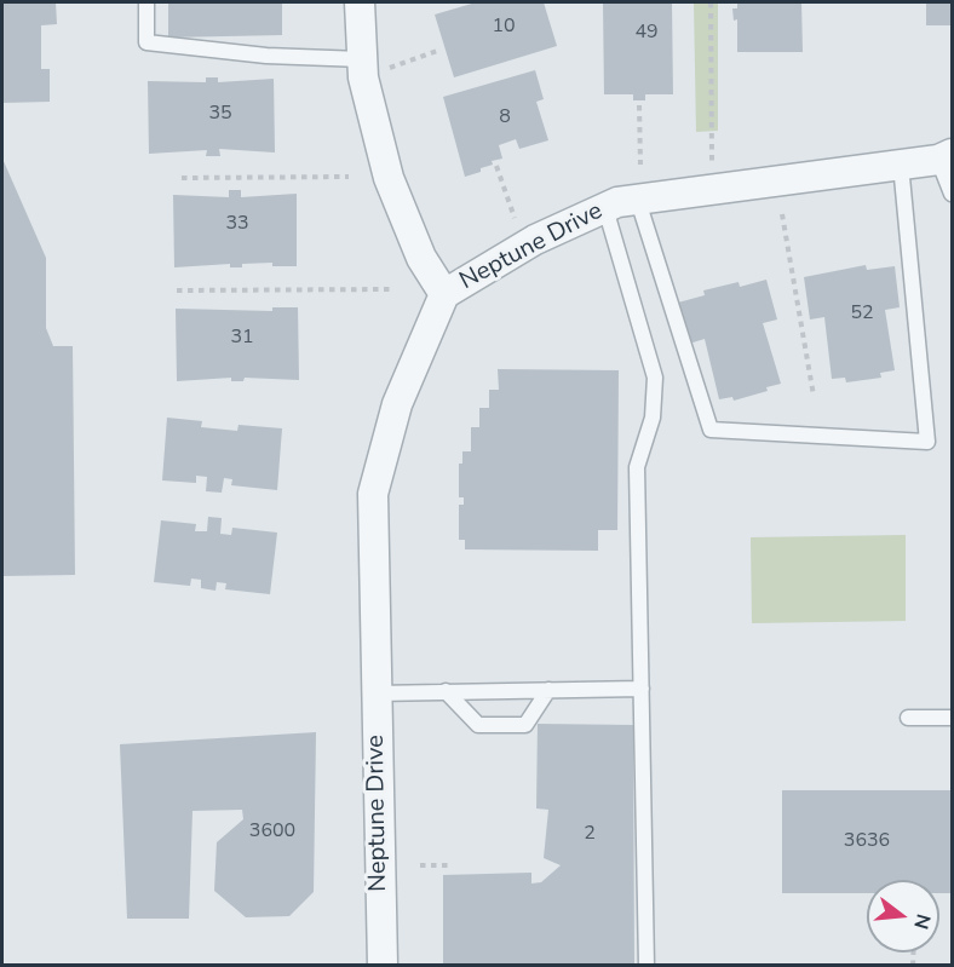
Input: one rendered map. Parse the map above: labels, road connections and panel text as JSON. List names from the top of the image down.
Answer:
{
  "streets": {
    "street": ["Neptune Drive"]
  },
  "house_numbers": [
    "10",
    "49",
    "35",
    "8",
    "33",
    "52",
    "31",
    "3600",
    "2",
    "3636"
  ],
  "north": "right"
}
